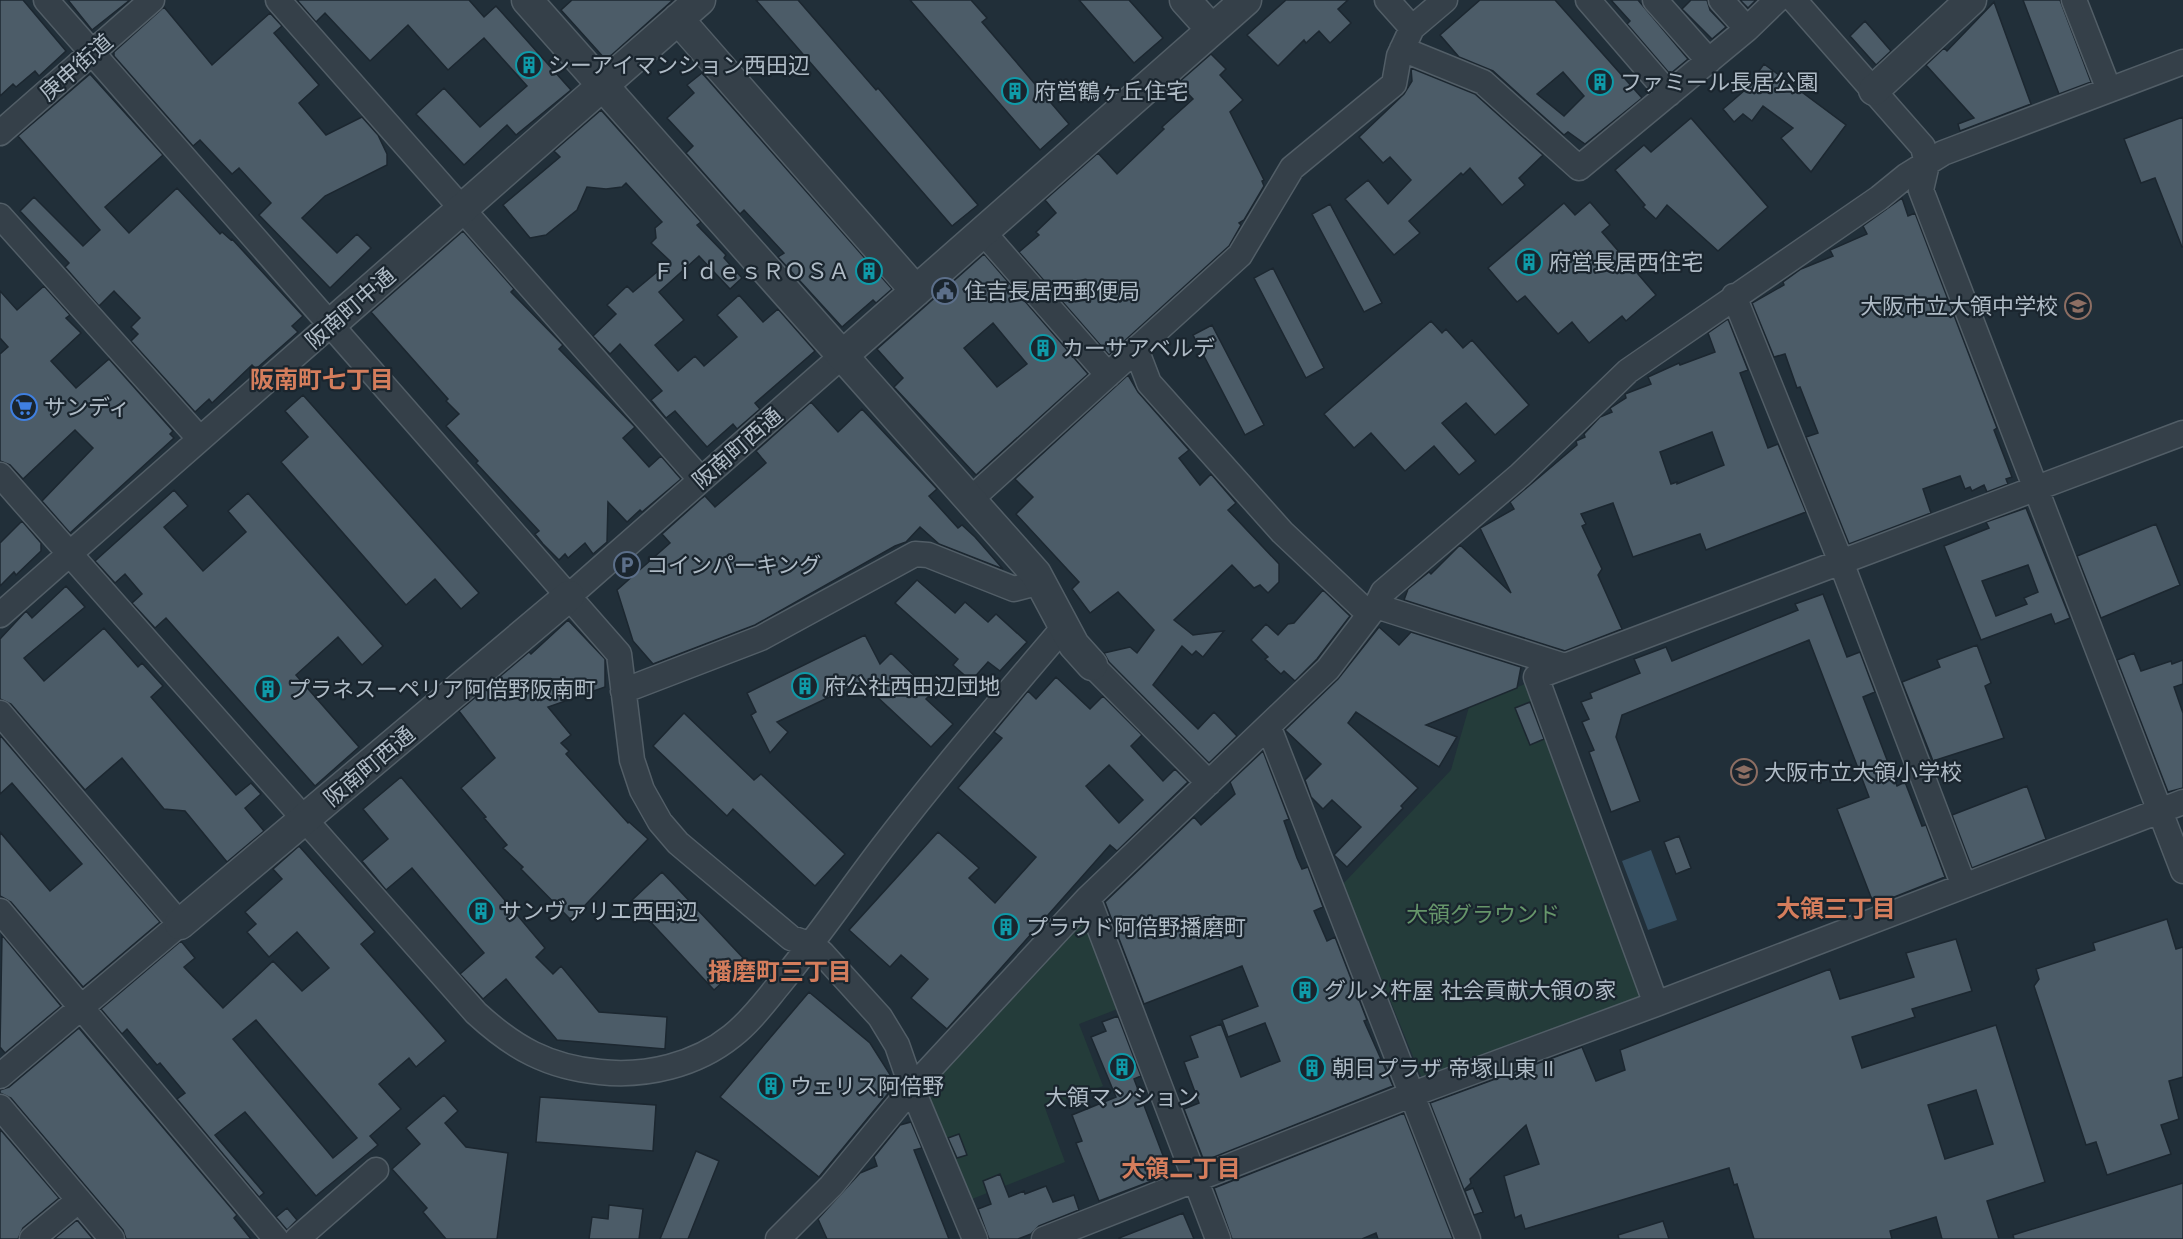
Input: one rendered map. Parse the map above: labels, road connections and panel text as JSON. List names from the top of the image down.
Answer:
{
  "streets": {
    "street": ["庚申街道", "阪南町中通", "阪南町西通"]
  },
  "districts": [
    "阪南町七丁目",
    "大領三丁目",
    "播磨町三丁目",
    "大領二丁目"
  ],
  "parks": ["大領グラウンド"],
  "places": {
    "building": [
      "シーアイマンション西田辺",
      "ファミール長居公園",
      "府営鶴ヶ丘住宅",
      "府営長居西住宅",
      "ＦｉｄｅｓＲＯＳＡ",
      "カーサアベルデ",
      "府公社西田辺団地",
      "プラネスーペリア阿倍野阪南町",
      "サンヴァリエ西田辺",
      "プラウド阿倍野播磨町",
      "グルメ杵屋 社会貢献大領の家",
      "大領マンション",
      "朝日プラザ 帝塚山東 II",
      "ウェリス阿倍野"
    ],
    "public building": ["住吉長居西郵便局"],
    "school or university": ["大阪市立大領中学校", "大阪市立大領小学校"],
    "supermarket": ["サンディ"],
    "parking": ["コインパーキング"]
  }
}
